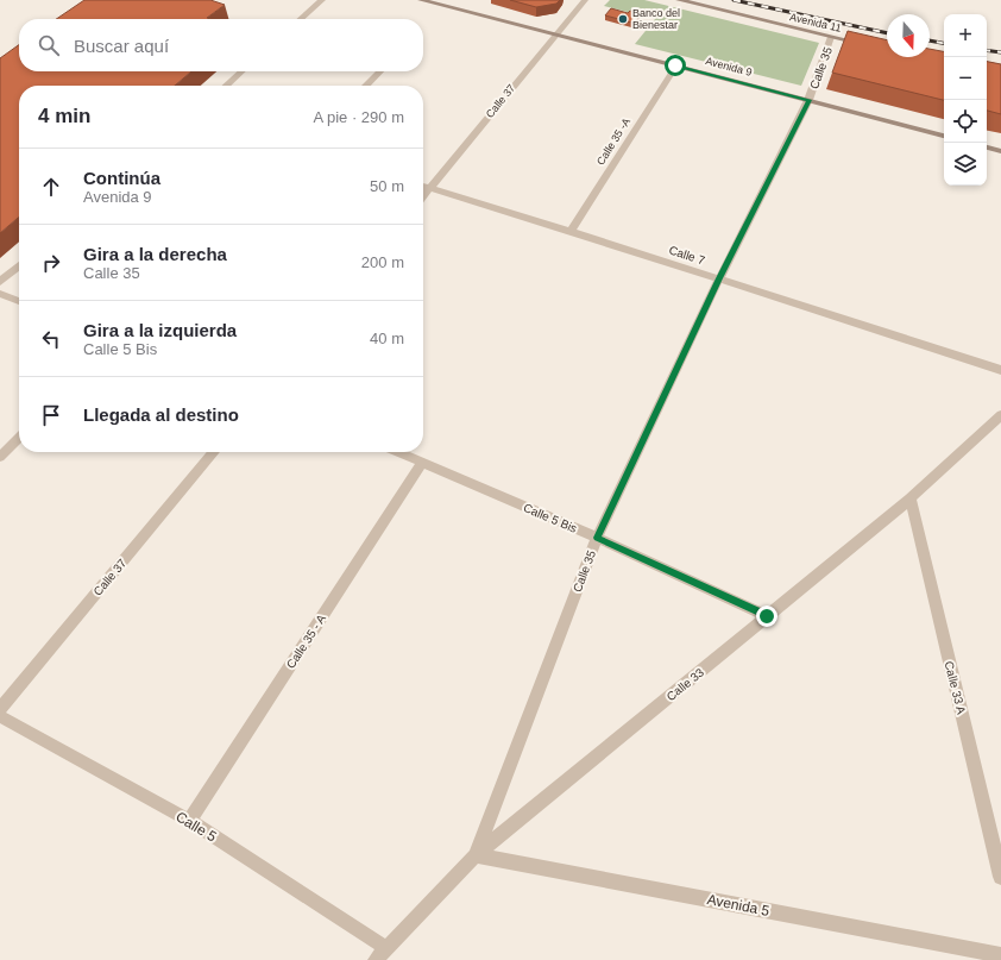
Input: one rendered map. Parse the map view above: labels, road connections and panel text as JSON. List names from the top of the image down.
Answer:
{
  "streets": {
    "main road": ["Avenida 11", "Avenida 9"],
    "street": [
      "Calle 35",
      "Calle 37",
      "Calle 35 -A",
      "Calle 7",
      "Calle 5 Bis",
      "Calle 35 - A",
      "Calle 33",
      "Calle 33 A",
      "Calle 5",
      "Avenida 5"
    ]
  },
  "crossings": [
    ["Avenida 11", "Calle 35"],
    ["Avenida 9", "Calle 35"],
    ["Avenida 9", "Calle 37"],
    ["Avenida 9", "Calle 35 -A"],
    ["Calle 35", "Calle 7"],
    ["Calle 35", "Calle 5 Bis"],
    ["Calle 35", "Calle 33"],
    ["Calle 35", "Avenida 5"],
    ["Calle 37", "Calle 7"],
    ["Calle 35 -A", "Calle 7"],
    ["Calle 5 Bis", "Calle 35 - A"],
    ["Calle 5 Bis", "Calle 33"],
    ["Calle 35 - A", "Calle 5"],
    ["Calle 33", "Calle 33 A"],
    ["Calle 33", "Calle 5"],
    ["Calle 33", "Avenida 5"]
  ],
  "places": ["Banco del Bienestar"],
  "north": "bottom",
  "page": {
    "map_buttons": ["+", "−"],
    "search": "Buscar aquí",
    "heading": ["4 min", "A pie · 290 m"],
    "list": [
      ["Continúa", "Avenida 9", "50 m"],
      ["Gira a la derecha", "Calle 35", "200 m"],
      ["Gira a la izquierda", "Calle 5 Bis", "40 m"],
      "Llegada al destino"
    ]
  }
}
